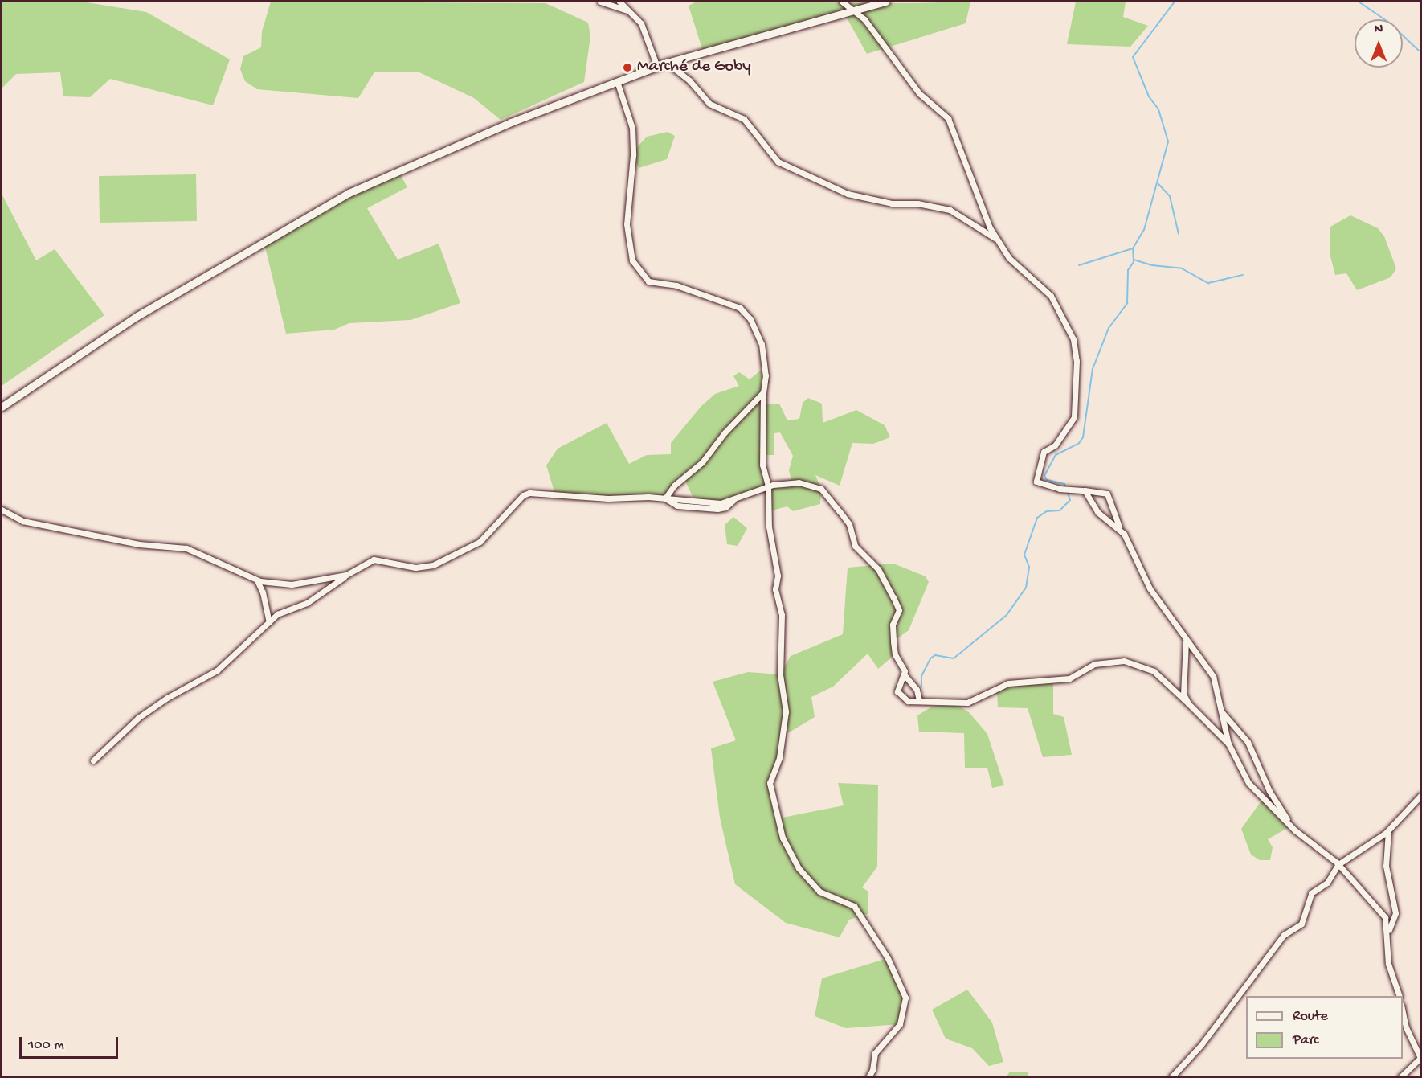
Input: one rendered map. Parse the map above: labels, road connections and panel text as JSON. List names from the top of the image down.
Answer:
{
  "places": ["Marché de Goby"],
  "legend": ["Route", "Parc"],
  "scale_bar": "100 m",
  "north": "top"
}
